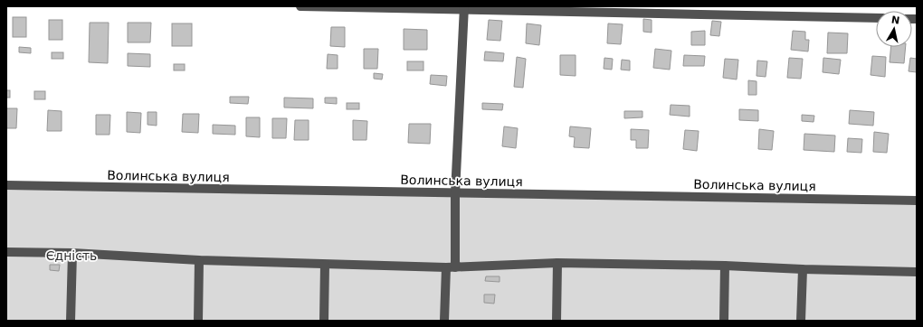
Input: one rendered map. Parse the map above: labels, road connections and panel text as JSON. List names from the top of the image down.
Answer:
{
  "streets": {
    "street": ["Волинська вулиця"]
  },
  "parks": ["Єдність"],
  "north": "top"
}
